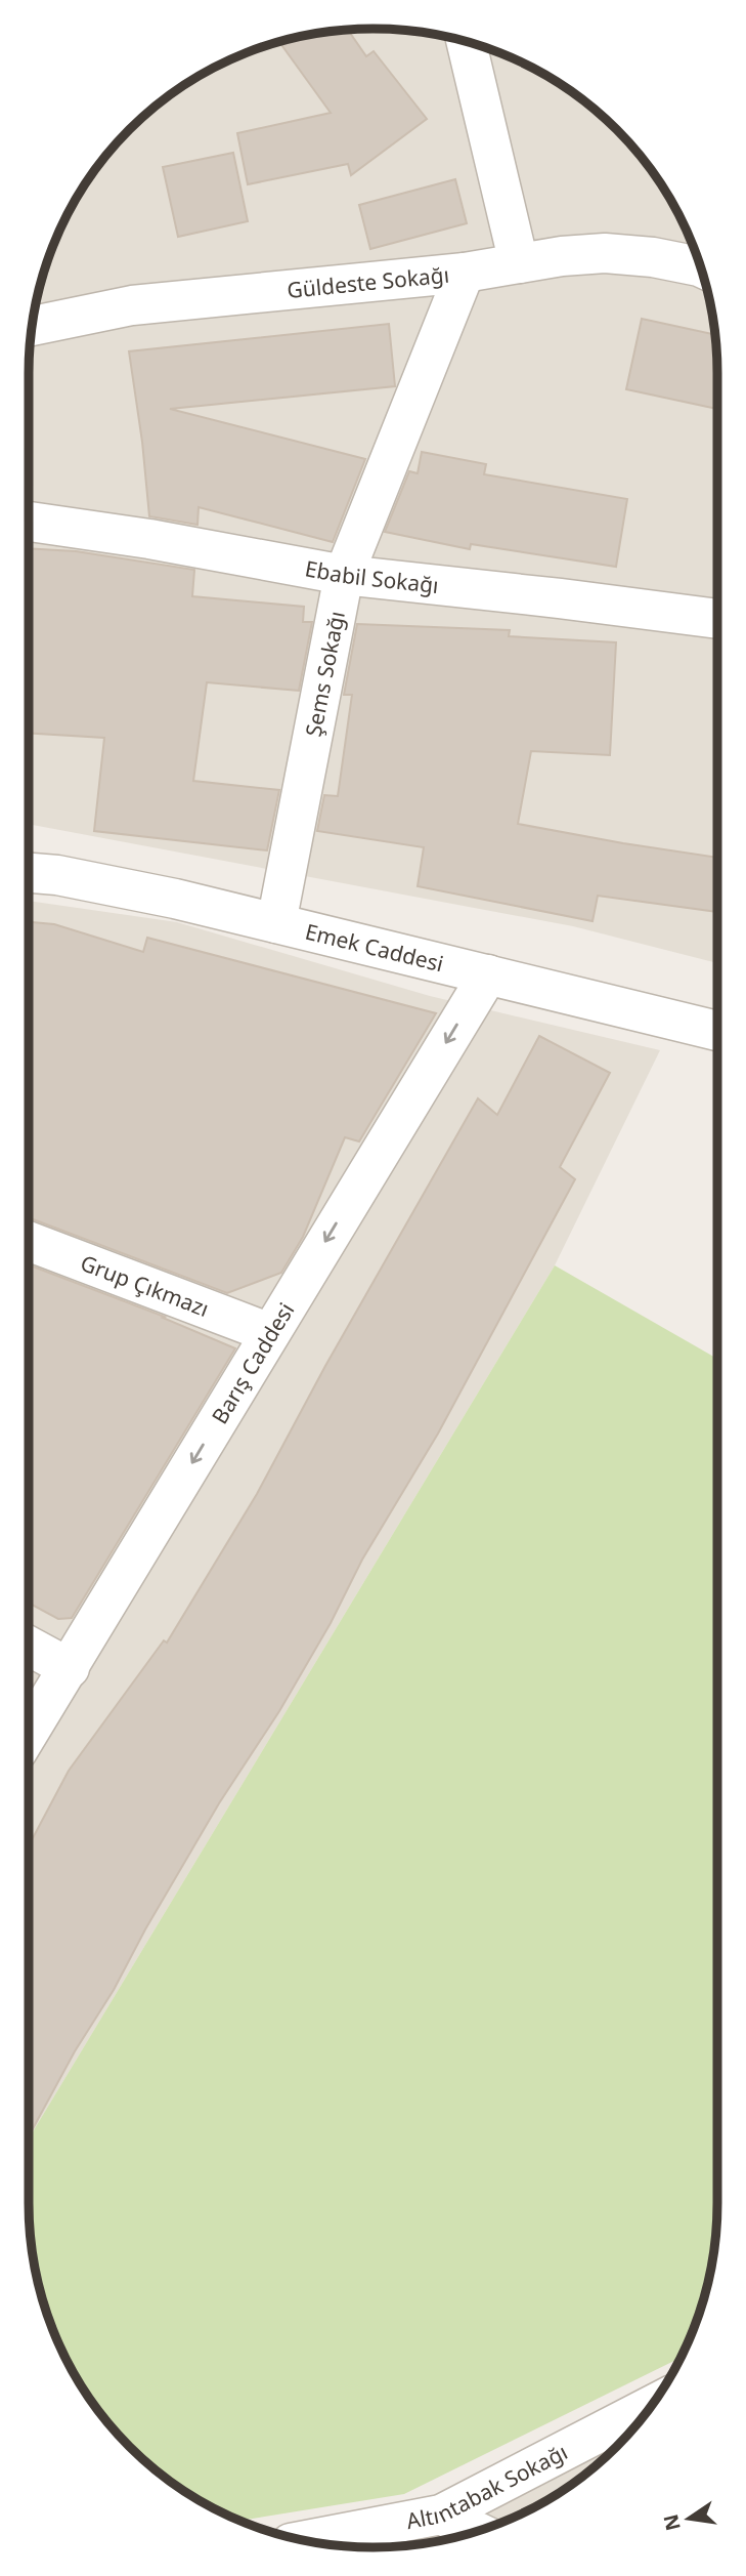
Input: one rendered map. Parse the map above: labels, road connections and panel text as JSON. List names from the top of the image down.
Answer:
{
  "streets": {
    "street": [
      "Güldeste Sokağı",
      "Ebabil Sokağı",
      "Şems Sokağı",
      "Emek Caddesi",
      "Grup Çıkmazı",
      "Barış Caddesi",
      "Altıntabak Sokağı"
    ]
  },
  "crossings": [
    ["Güldeste Sokağı", "Şems Sokağı"],
    ["Ebabil Sokağı", "Şems Sokağı"],
    ["Şems Sokağı", "Emek Caddesi"],
    ["Emek Caddesi", "Barış Caddesi"],
    ["Grup Çıkmazı", "Barış Caddesi"]
  ],
  "one_way": ["Barış Caddesi"],
  "north": "left"
}
